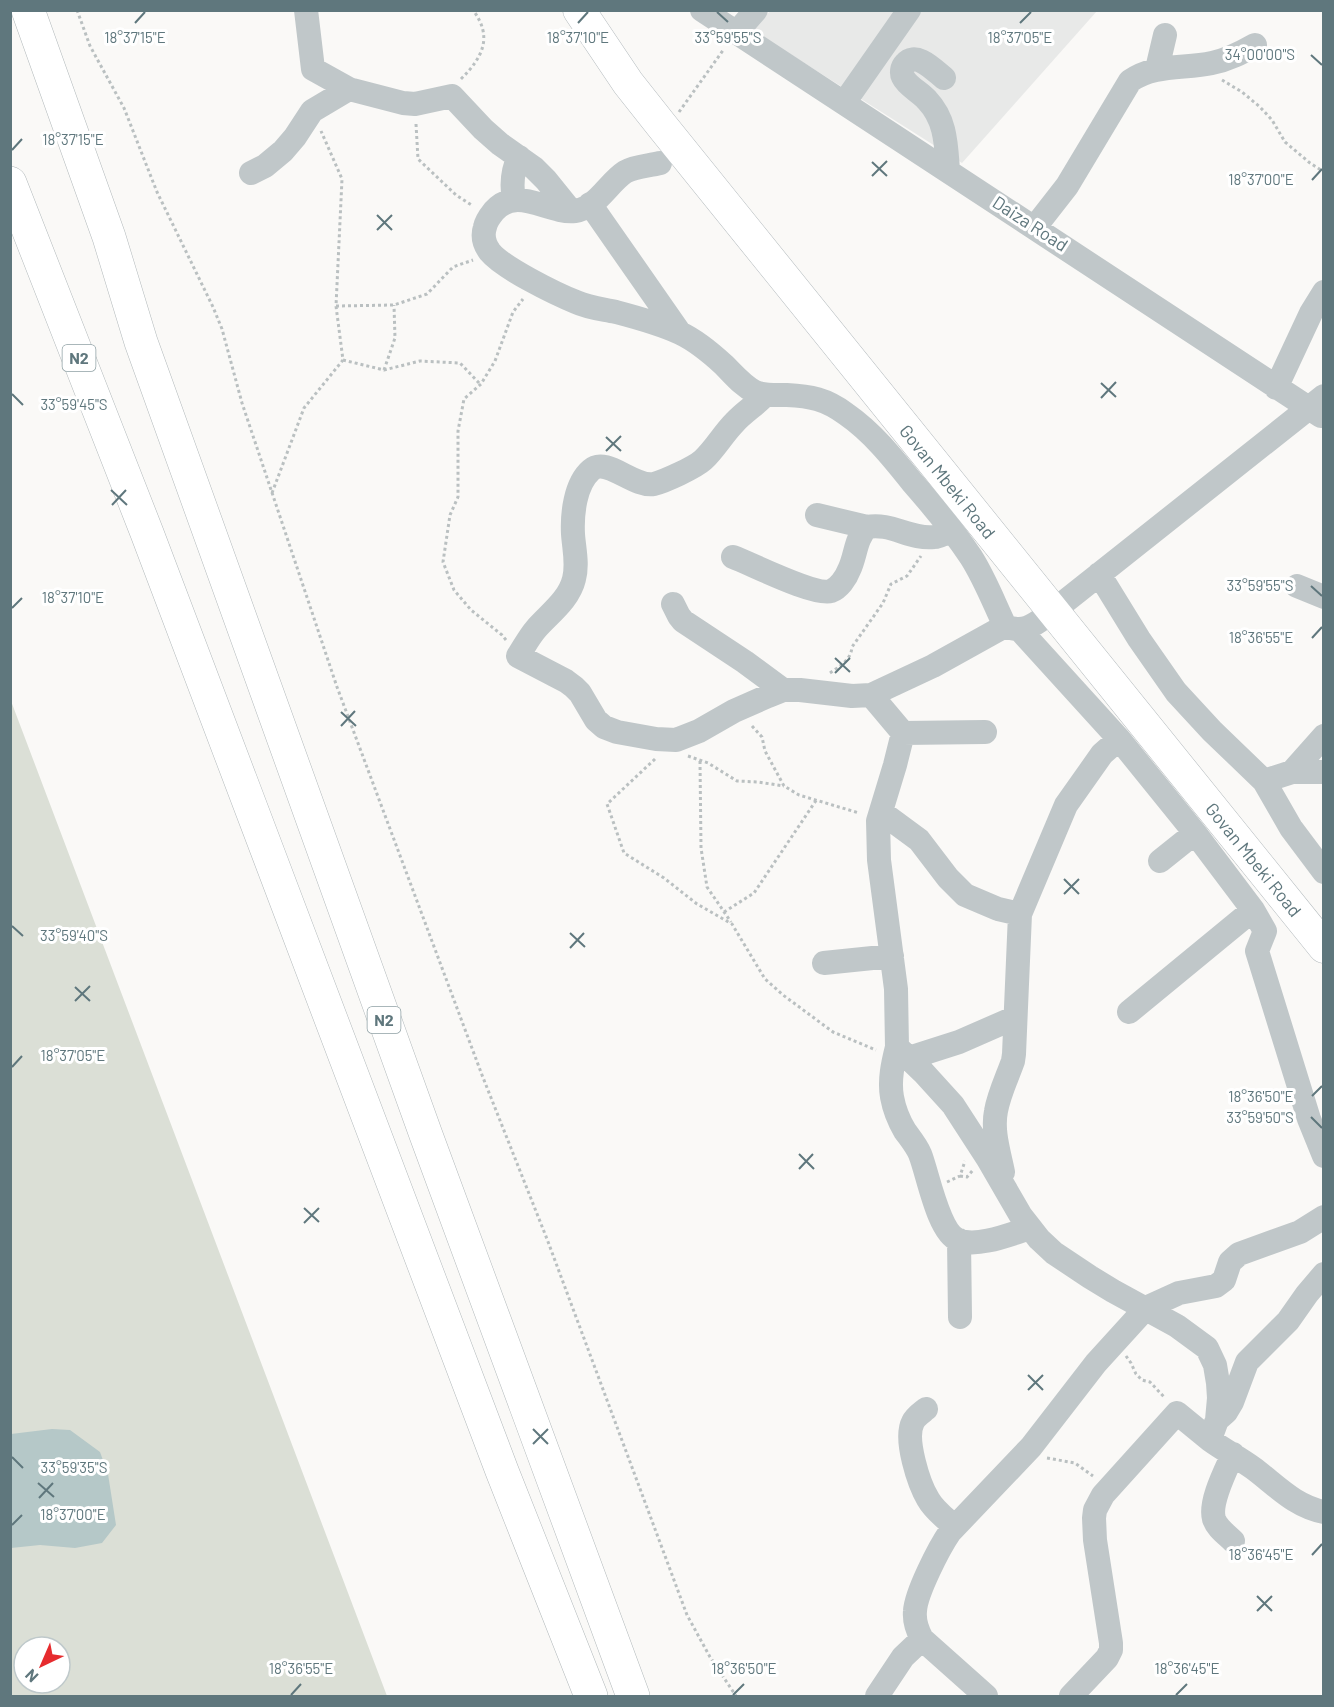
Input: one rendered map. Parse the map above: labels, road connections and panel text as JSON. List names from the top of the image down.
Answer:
{
  "streets": {
    "highway": ["N2"],
    "main road": ["Govan Mbeki Road"],
    "street": ["Daiza Road"]
  },
  "north": "bottom left",
  "coordinates": [
    "33°59'55\"S",
    "18°37'15\"E",
    "18°37'10\"E",
    "18°37'05\"E",
    "34°00'00\"S",
    "18°37'00\"E",
    "33°59'45\"S",
    "18°36'55\"E",
    "33°59'40\"S",
    "18°36'50\"E",
    "33°59'50\"S",
    "33°59'35\"S",
    "18°36'45\"E"
  ]
}
